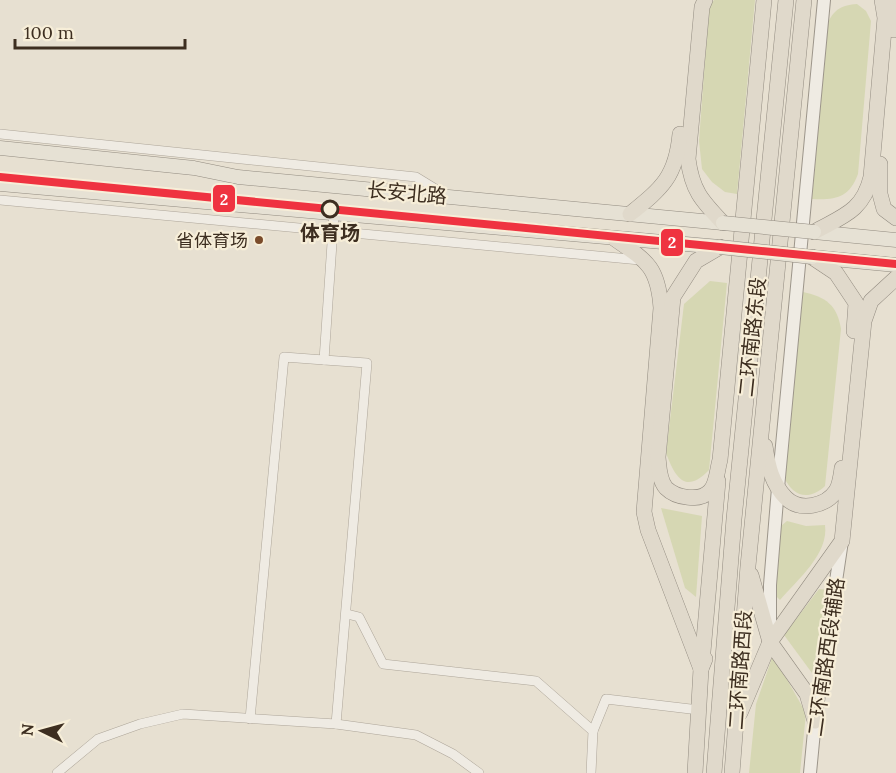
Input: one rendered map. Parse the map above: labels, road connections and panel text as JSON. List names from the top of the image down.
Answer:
{
  "streets": {
    "highway": ["二环南路东段", "二环南路西段"],
    "main road": ["长安北路", "二环南路西段辅路"]
  },
  "crossings": [
    ["二环南路东段", "二环南路西段"]
  ],
  "places": ["体育场", "省体育场"],
  "lines": ["transit line 2"],
  "scale_bar": "100 m",
  "north": "left"
}
